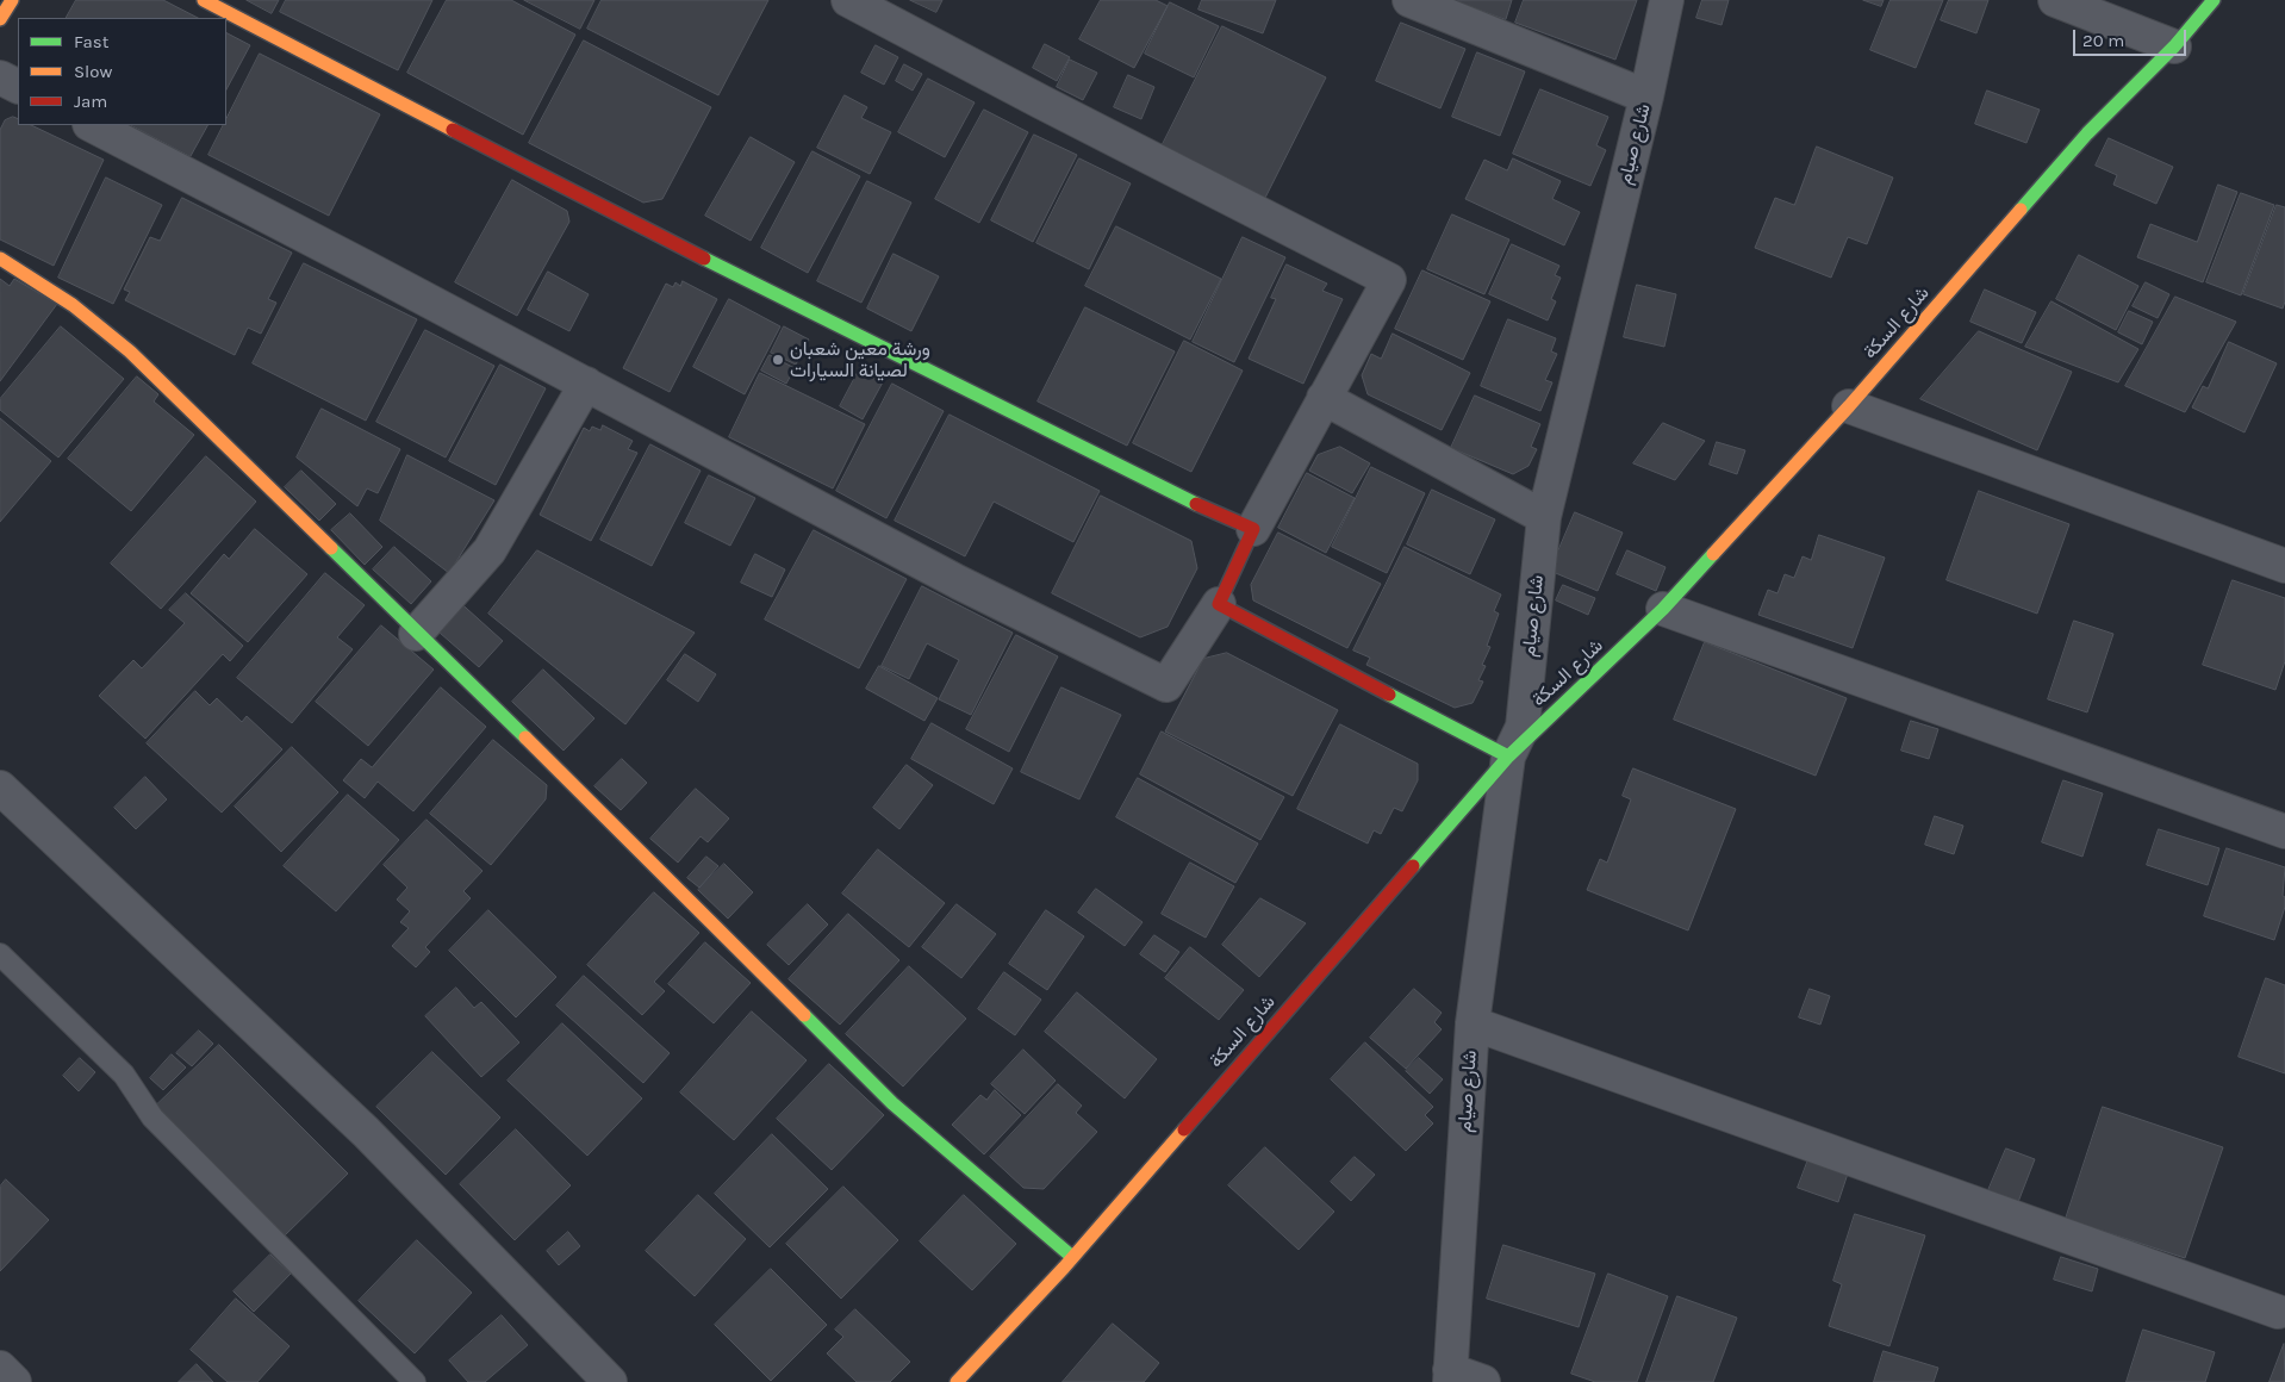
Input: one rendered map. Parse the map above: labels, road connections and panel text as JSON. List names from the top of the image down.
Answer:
{
  "streets": {
    "main road": ["شارع السكة"],
    "street": ["شارع صيام"]
  },
  "crossings": [
    ["شارع صيام", "شارع السكة"]
  ],
  "places": ["ورشة معين شعبان لصيانة السيارات"],
  "legend": ["Fast", "Slow", "Jam"],
  "scale_bar": "20 m"
}
